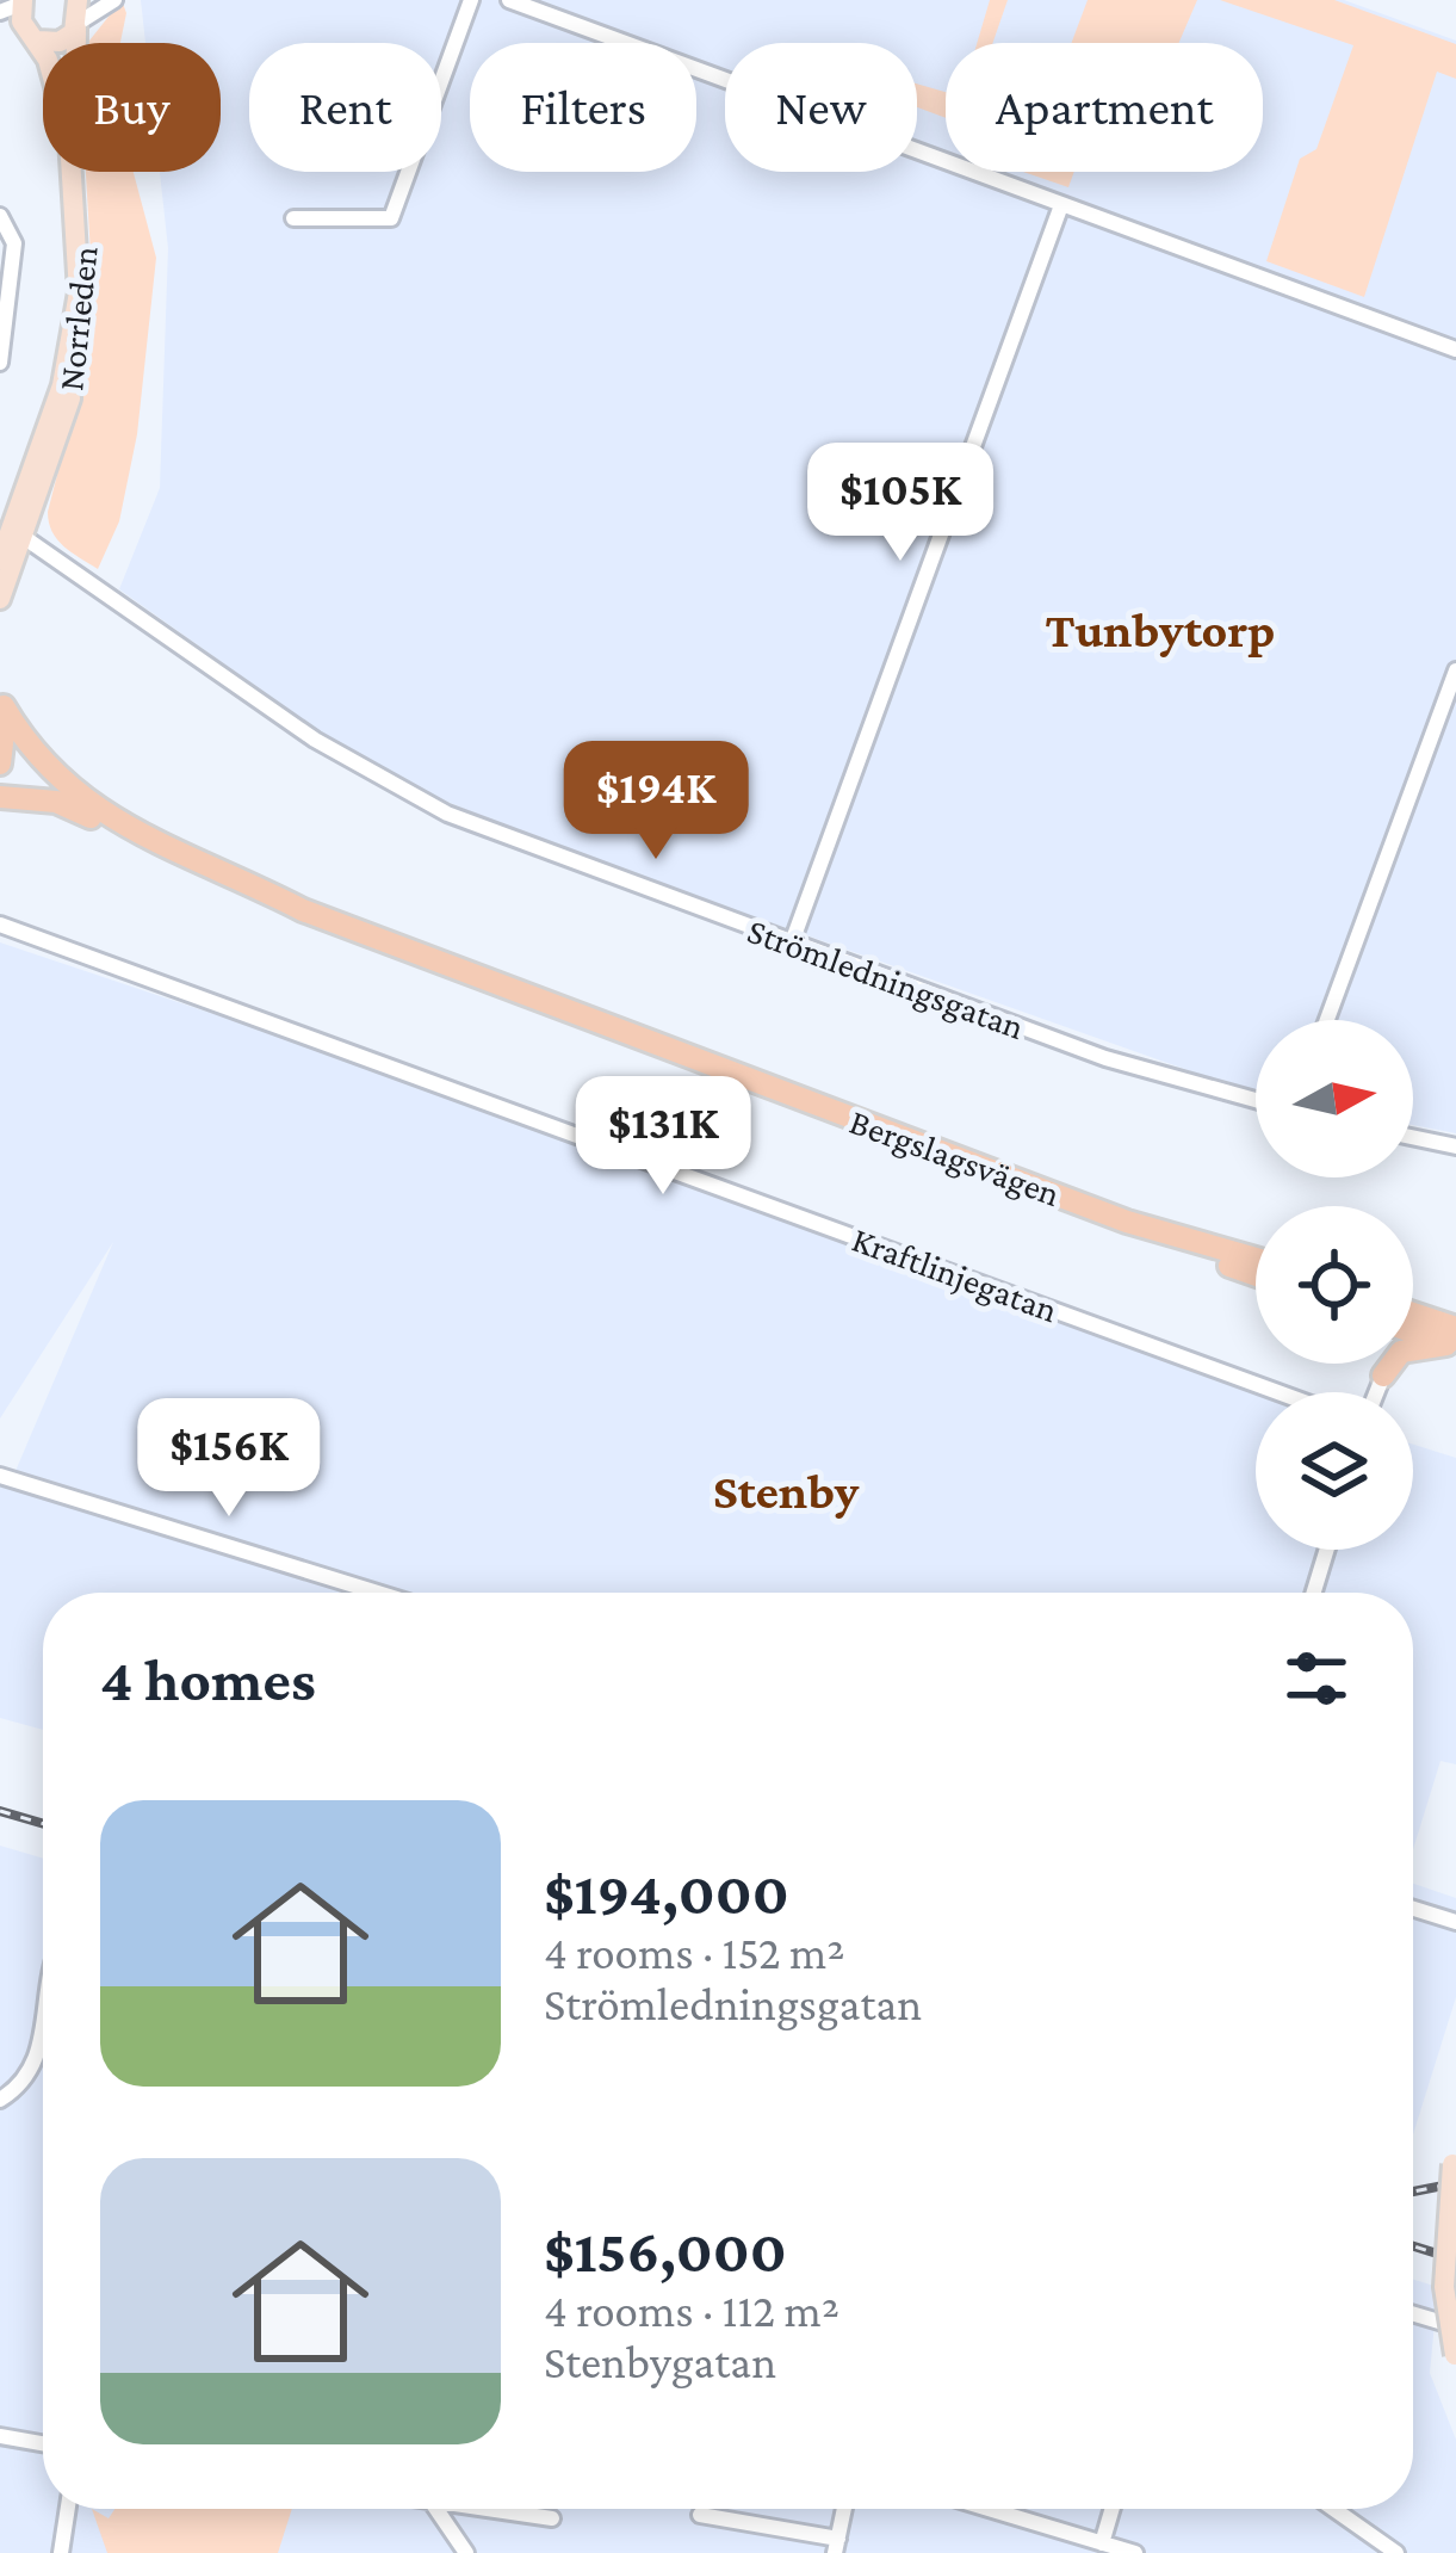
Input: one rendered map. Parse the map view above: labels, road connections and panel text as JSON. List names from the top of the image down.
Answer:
{
  "streets": {
    "highway": ["Bergslagsvägen"],
    "main road": ["Norrleden"],
    "street": ["Strömledningsgatan", "Kraftlinjegatan"]
  },
  "crossings": [
    ["Norrleden", "Strömledningsgatan"]
  ],
  "districts": ["Tunbytorp", "Stenby"],
  "north": "right",
  "page": {
    "chip": [
      "Buy",
      "Rent",
      "Filters",
      "New",
      "Apartment"
    ],
    "price": [
      "$105K",
      "$194K",
      "$131K",
      "$156K"
    ],
    "heading": "4 homes",
    "list": [
      {
        "name": "$194,000",
        "note": "4 rooms · 152 m² · Strömledningsgatan"
      },
      {
        "name": "$156,000",
        "note": "4 rooms · 112 m² · Stenbygatan"
      }
    ]
  }
}
